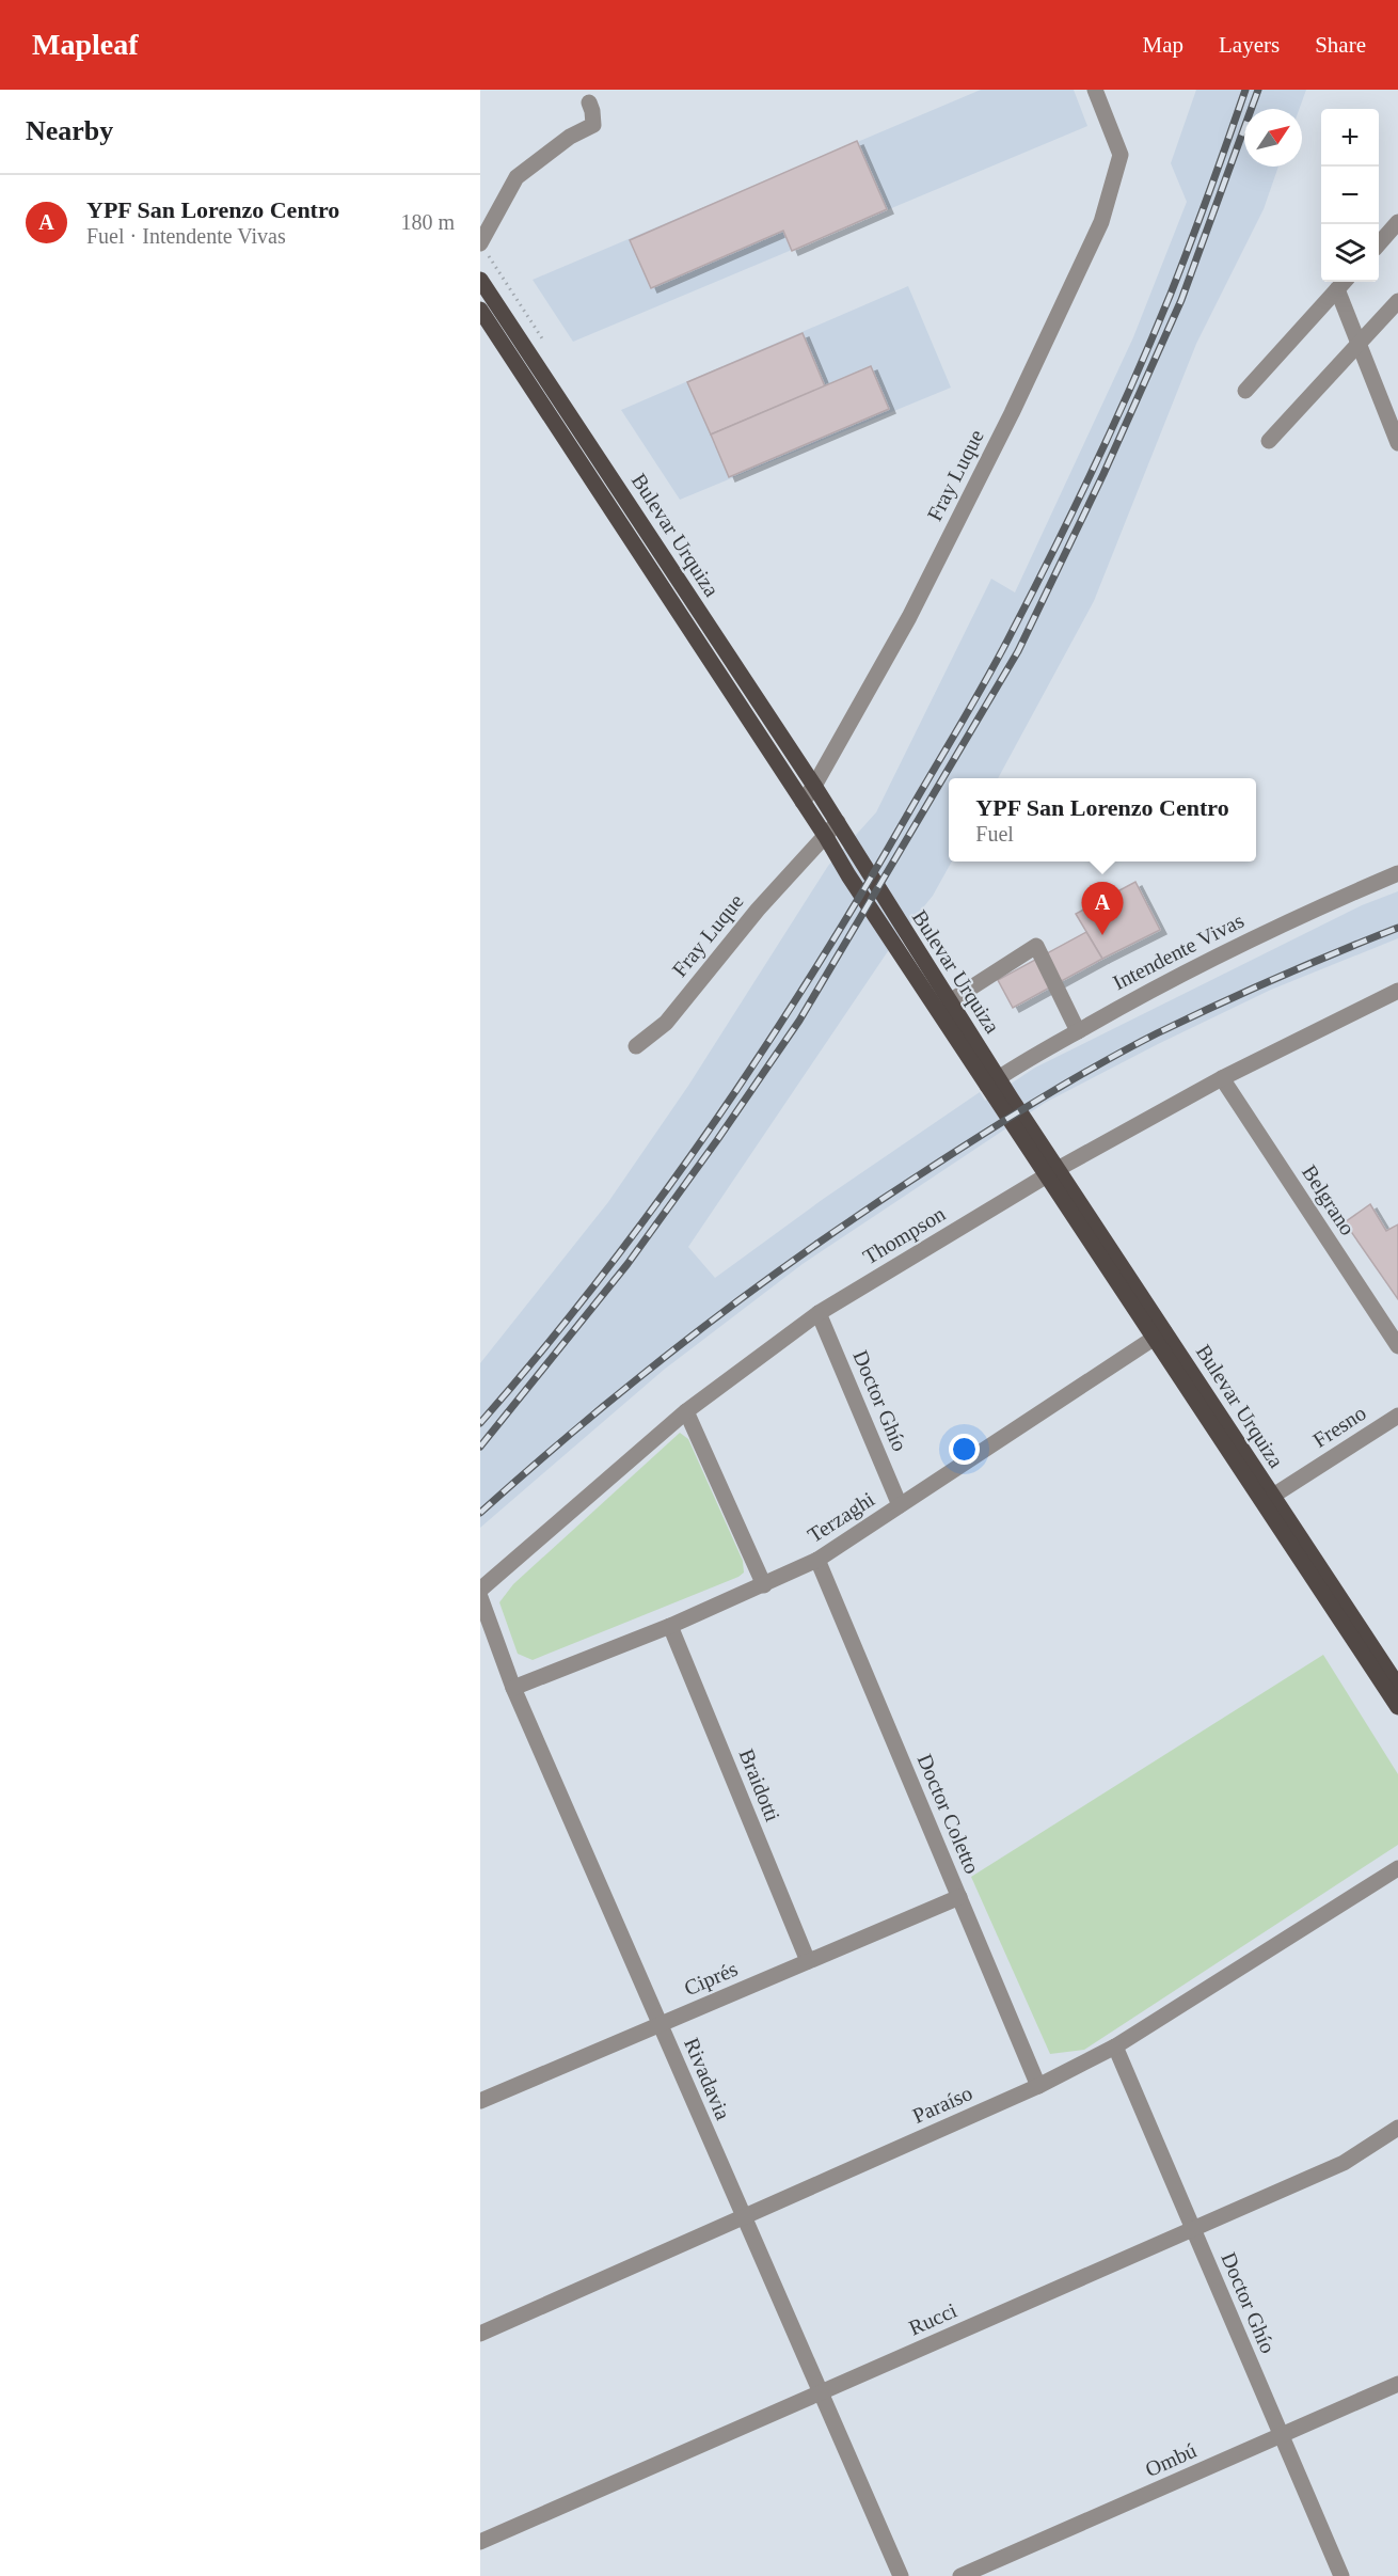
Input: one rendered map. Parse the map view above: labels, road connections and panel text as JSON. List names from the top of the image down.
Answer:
{
  "streets": {
    "main road": ["Bulevar Urquiza"],
    "street": [
      "Fray Luque",
      "Intendente Vivas",
      "Belgrano",
      "Thompson",
      "Doctor Ghío",
      "Fresno",
      "Terzaghi",
      "Braidotti",
      "Doctor Coletto",
      "Ciprés",
      "Rivadavia",
      "Paraíso",
      "Rucci",
      "Ombú"
    ]
  },
  "crossings": [
    ["Fray Luque", "Bulevar Urquiza"],
    ["Bulevar Urquiza", "Intendente Vivas"],
    ["Bulevar Urquiza", "Thompson"],
    ["Bulevar Urquiza", "Fresno"],
    ["Bulevar Urquiza", "Terzaghi"],
    ["Belgrano", "Thompson"],
    ["Thompson", "Doctor Ghío"],
    ["Doctor Ghío", "Terzaghi"],
    ["Doctor Ghío", "Paraíso"],
    ["Doctor Ghío", "Rucci"],
    ["Doctor Ghío", "Ombú"],
    ["Terzaghi", "Braidotti"],
    ["Terzaghi", "Doctor Coletto"],
    ["Terzaghi", "Rivadavia"],
    ["Braidotti", "Ciprés"],
    ["Doctor Coletto", "Ciprés"],
    ["Doctor Coletto", "Paraíso"],
    ["Ciprés", "Rivadavia"],
    ["Rivadavia", "Paraíso"],
    ["Rivadavia", "Rucci"]
  ],
  "north": "top right",
  "page": {
    "header": "Mapleaf",
    "nav": ["Map", "Layers", "Share"],
    "heading": "Nearby",
    "map_buttons": ["+", "−"],
    "list": [
      {
        "mark": "A",
        "name": "YPF San Lorenzo Centro",
        "note": "Fuel · Intendente Vivas",
        "value": "180 m"
      }
    ],
    "popup": ["YPF San Lorenzo Centro", "Fuel"],
    "pins": "A"
  }
}
